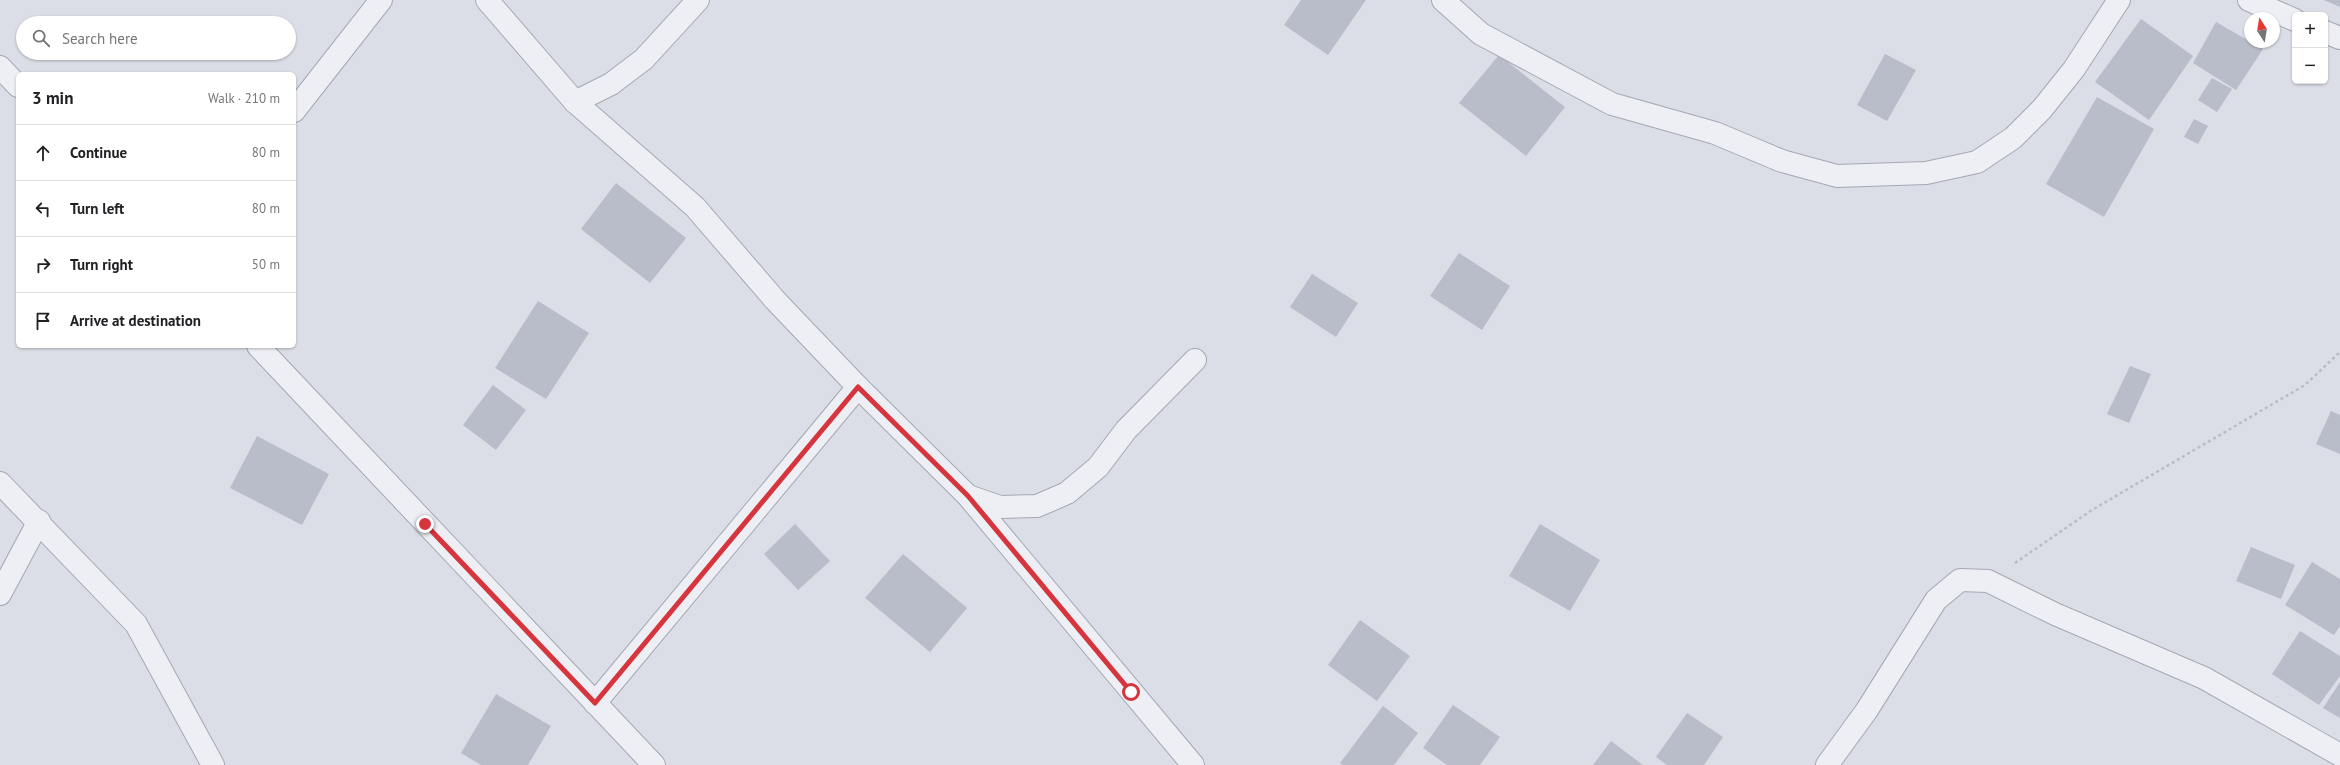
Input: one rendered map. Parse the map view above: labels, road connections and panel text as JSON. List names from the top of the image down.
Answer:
{
  "north": "top",
  "page": {
    "map_buttons": ["+", "−"],
    "search": "Search here",
    "heading": ["3 min", "Walk · 210 m"],
    "list": [
      ["Continue", "80 m"],
      ["Turn left", "80 m"],
      ["Turn right", "50 m"],
      "Arrive at destination"
    ]
  }
}
